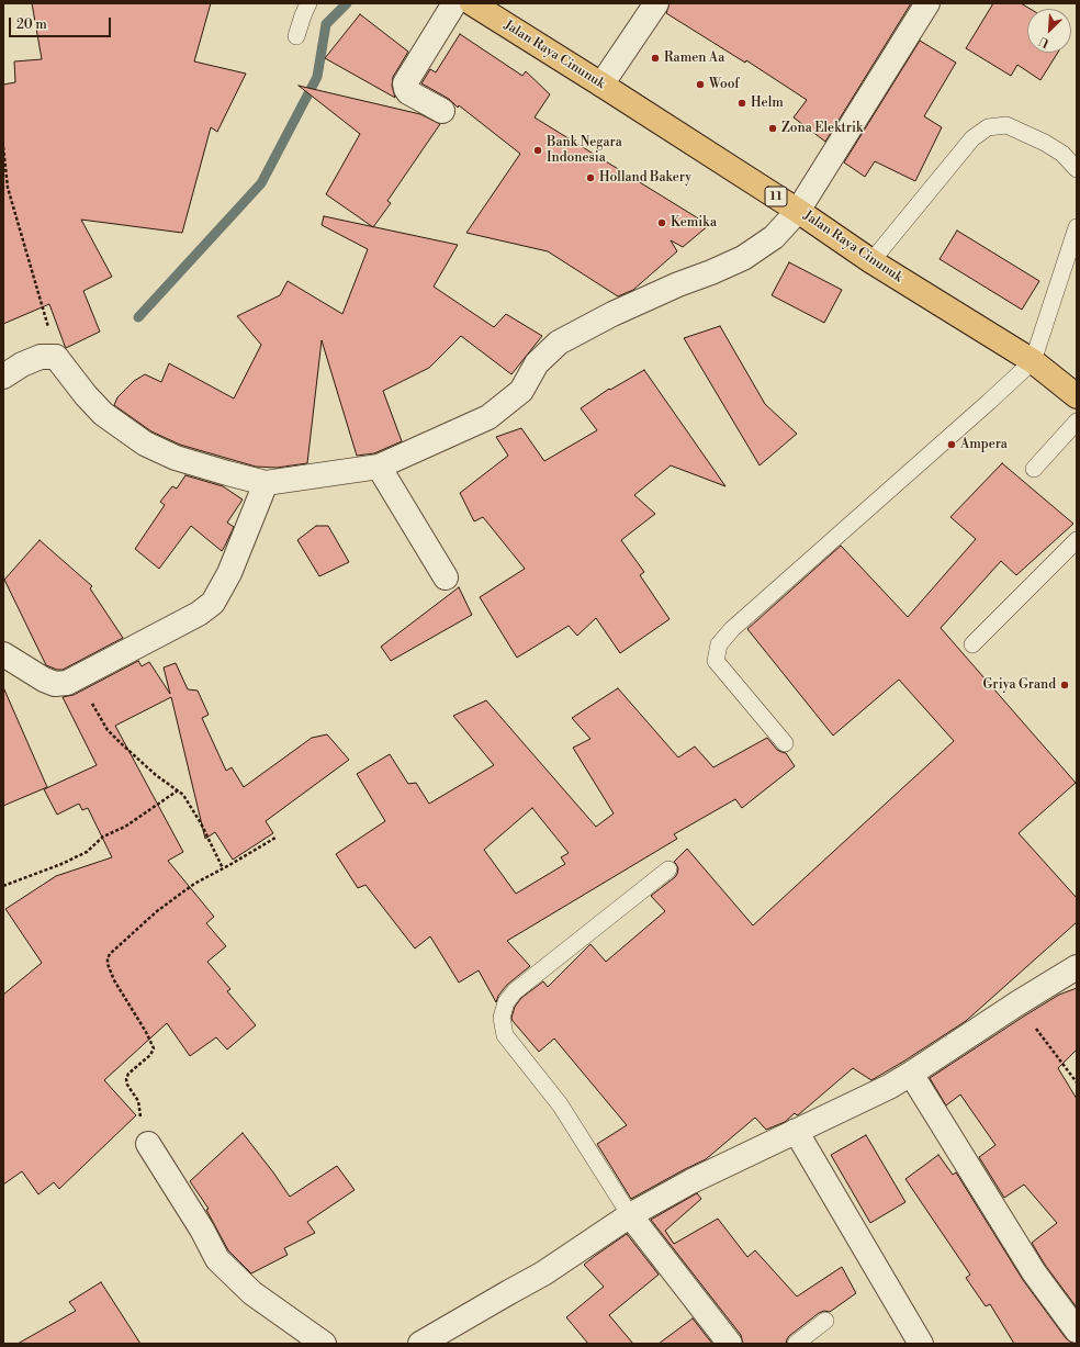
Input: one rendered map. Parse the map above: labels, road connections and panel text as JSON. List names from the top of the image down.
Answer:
{
  "streets": {
    "highway": ["Jalan Raya Cinunuk", "11"]
  },
  "places": [
    "Ramen Aa",
    "Woof",
    "Helm",
    "Zona Elektrik",
    "Bank Negara Indonesia",
    "Holland Bakery",
    "Kemika",
    "Ampera",
    "Griya Grand"
  ],
  "scale_bar": "20 m",
  "north": "bottom left"
}
